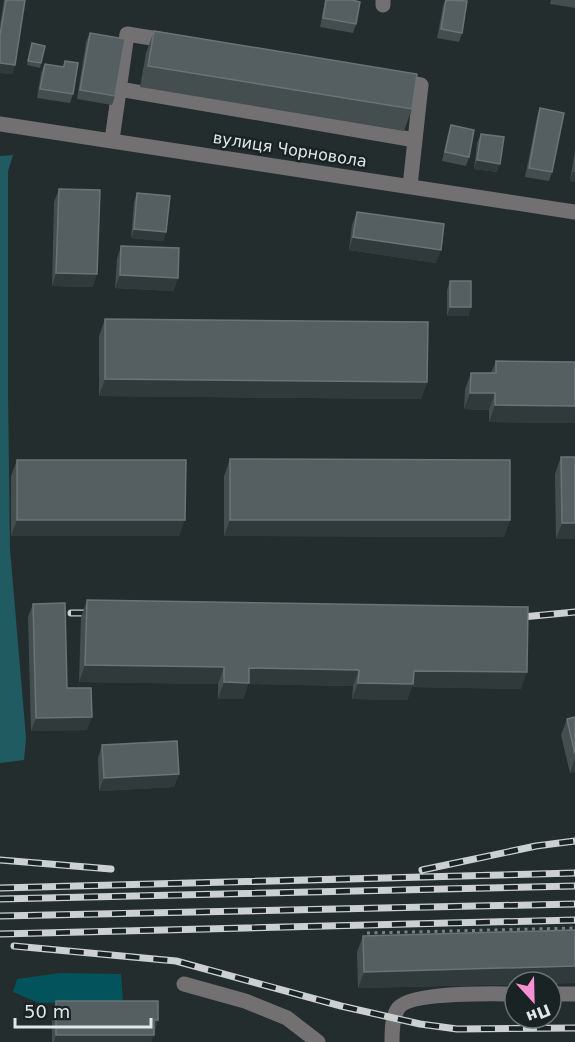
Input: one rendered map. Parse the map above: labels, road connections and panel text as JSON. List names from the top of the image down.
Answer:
{
  "streets": {
    "street": ["вулиця Чорновола"]
  },
  "scale_bar": "50 m",
  "north": "bottom"
}
